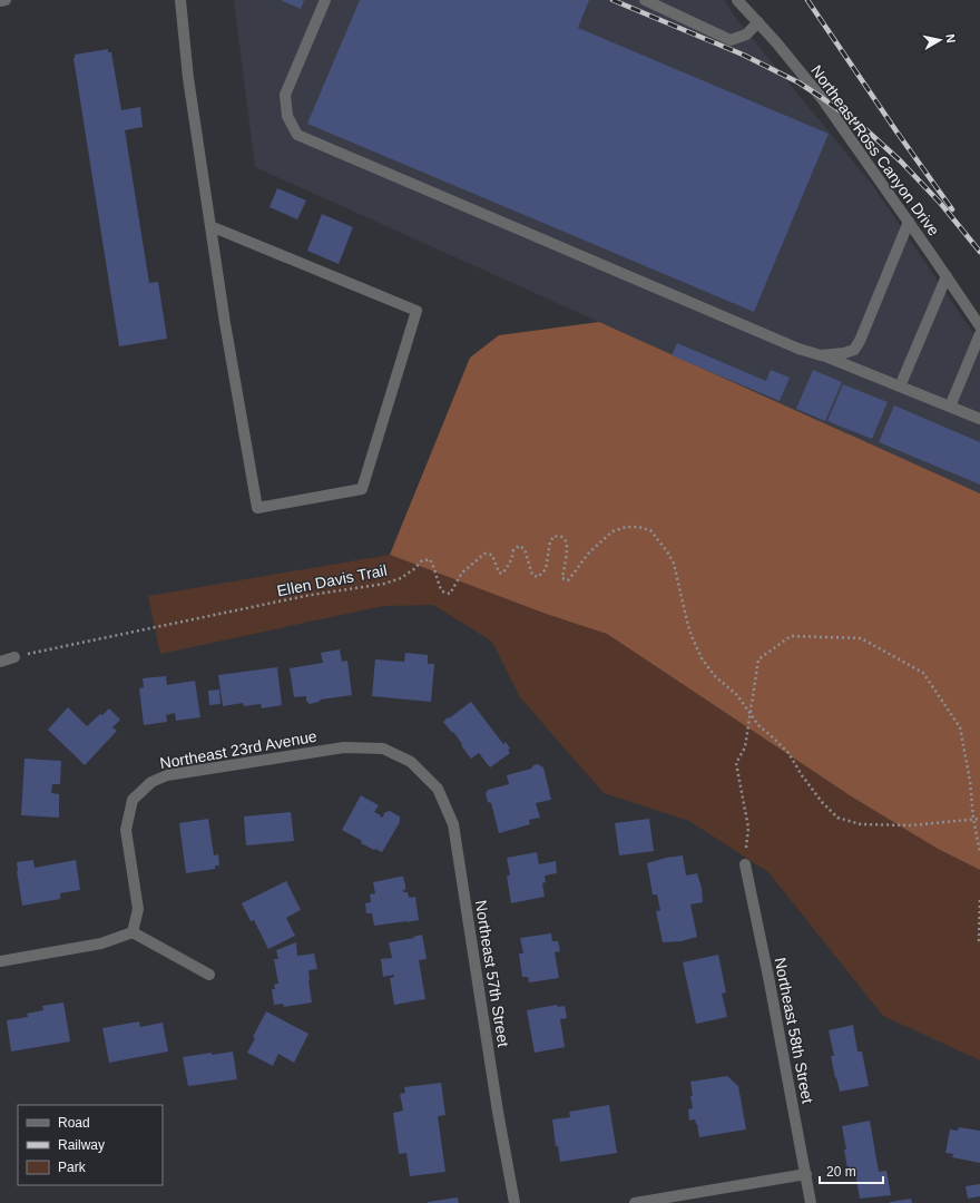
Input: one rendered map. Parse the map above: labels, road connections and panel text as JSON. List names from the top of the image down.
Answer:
{
  "streets": {
    "street": [
      "Northeast Ross Canyon Drive",
      "Northeast 23rd Avenue",
      "Northeast 57th Street",
      "Northeast 58th Street"
    ],
    "path": ["Ellen Davis Trail"]
  },
  "crossings": [
    ["Northeast 23rd Avenue", "Northeast 57th Street"]
  ],
  "legend": ["Road", "Railway", "Park"],
  "scale_bar": "20 m",
  "north": "right"
}
